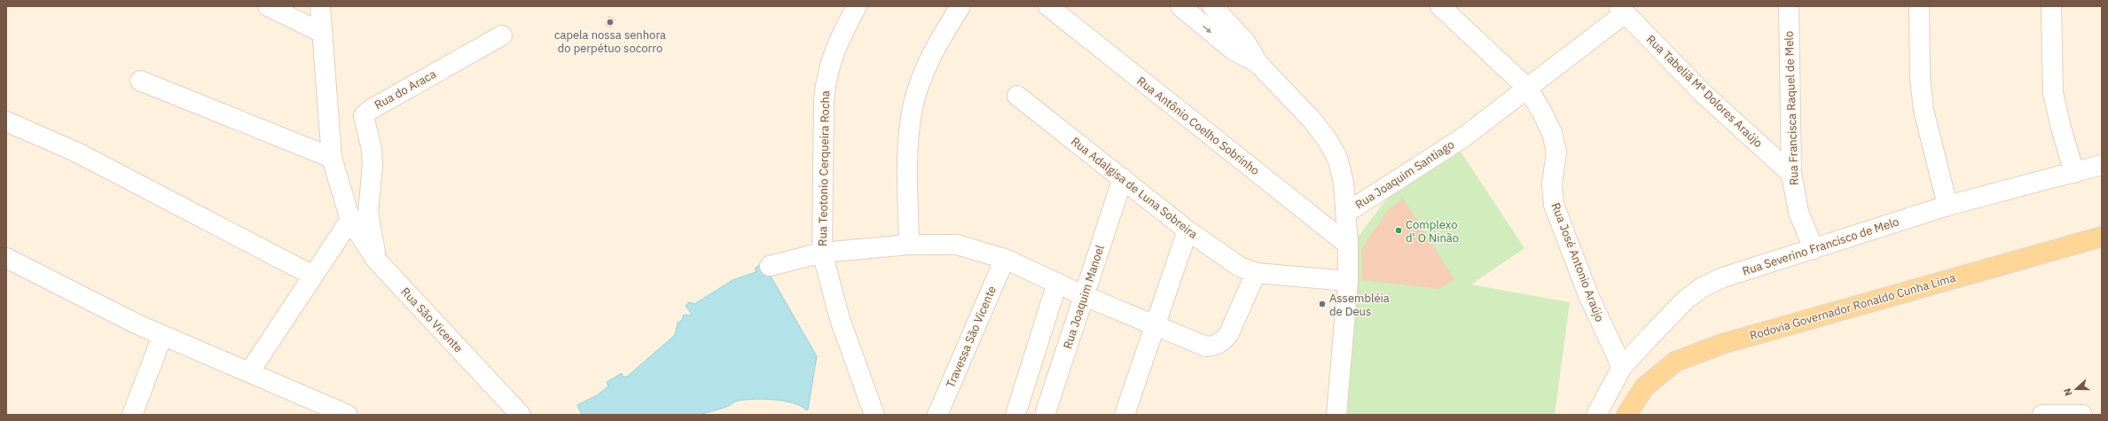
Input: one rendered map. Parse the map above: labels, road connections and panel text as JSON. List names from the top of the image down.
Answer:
{
  "streets": {
    "main road": ["Rodovia Governador Ronaldo Cunha Lima"],
    "street": [
      "Rua do Araca",
      "Rua Tabeliã Mª Dolores Araújo",
      "Rua Francisca Raquel de Melo",
      "Rua Antônio Coelho Sobrinho",
      "Rua Teotonio Cerqueira Rocha",
      "Rua Joaquim Santiago",
      "Rua Adalgisa de Luna Sobreira",
      "Rua Severino Francisco de Melo",
      "Rua José Antonio Araújo",
      "Rua Joaquim Manoel",
      "Rua São Vicente",
      "Travessa São Vicente"
    ]
  },
  "crossings": [
    ["Rua do Araca", "Rua São Vicente"],
    ["Rua Tabeliã Mª Dolores Araújo", "Rua Francisca Raquel de Melo"],
    ["Rua Tabeliã Mª Dolores Araújo", "Rua Joaquim Santiago"],
    ["Rua Francisca Raquel de Melo", "Rua Severino Francisco de Melo"],
    ["Rua Antônio Coelho Sobrinho", "Rua Joaquim Santiago"],
    ["Rua Joaquim Santiago", "Rua Adalgisa de Luna Sobreira"],
    ["Rua Joaquim Santiago", "Rua José Antonio Araújo"],
    ["Rua Adalgisa de Luna Sobreira", "Rua Joaquim Manoel"],
    ["Rua Severino Francisco de Melo", "Rua José Antonio Araújo"]
  ],
  "places": ["capela nossa senhora do perpétuo socorro", "Complexo d' O Ninão", "Assembléia de Deus"],
  "north": "left"
}
